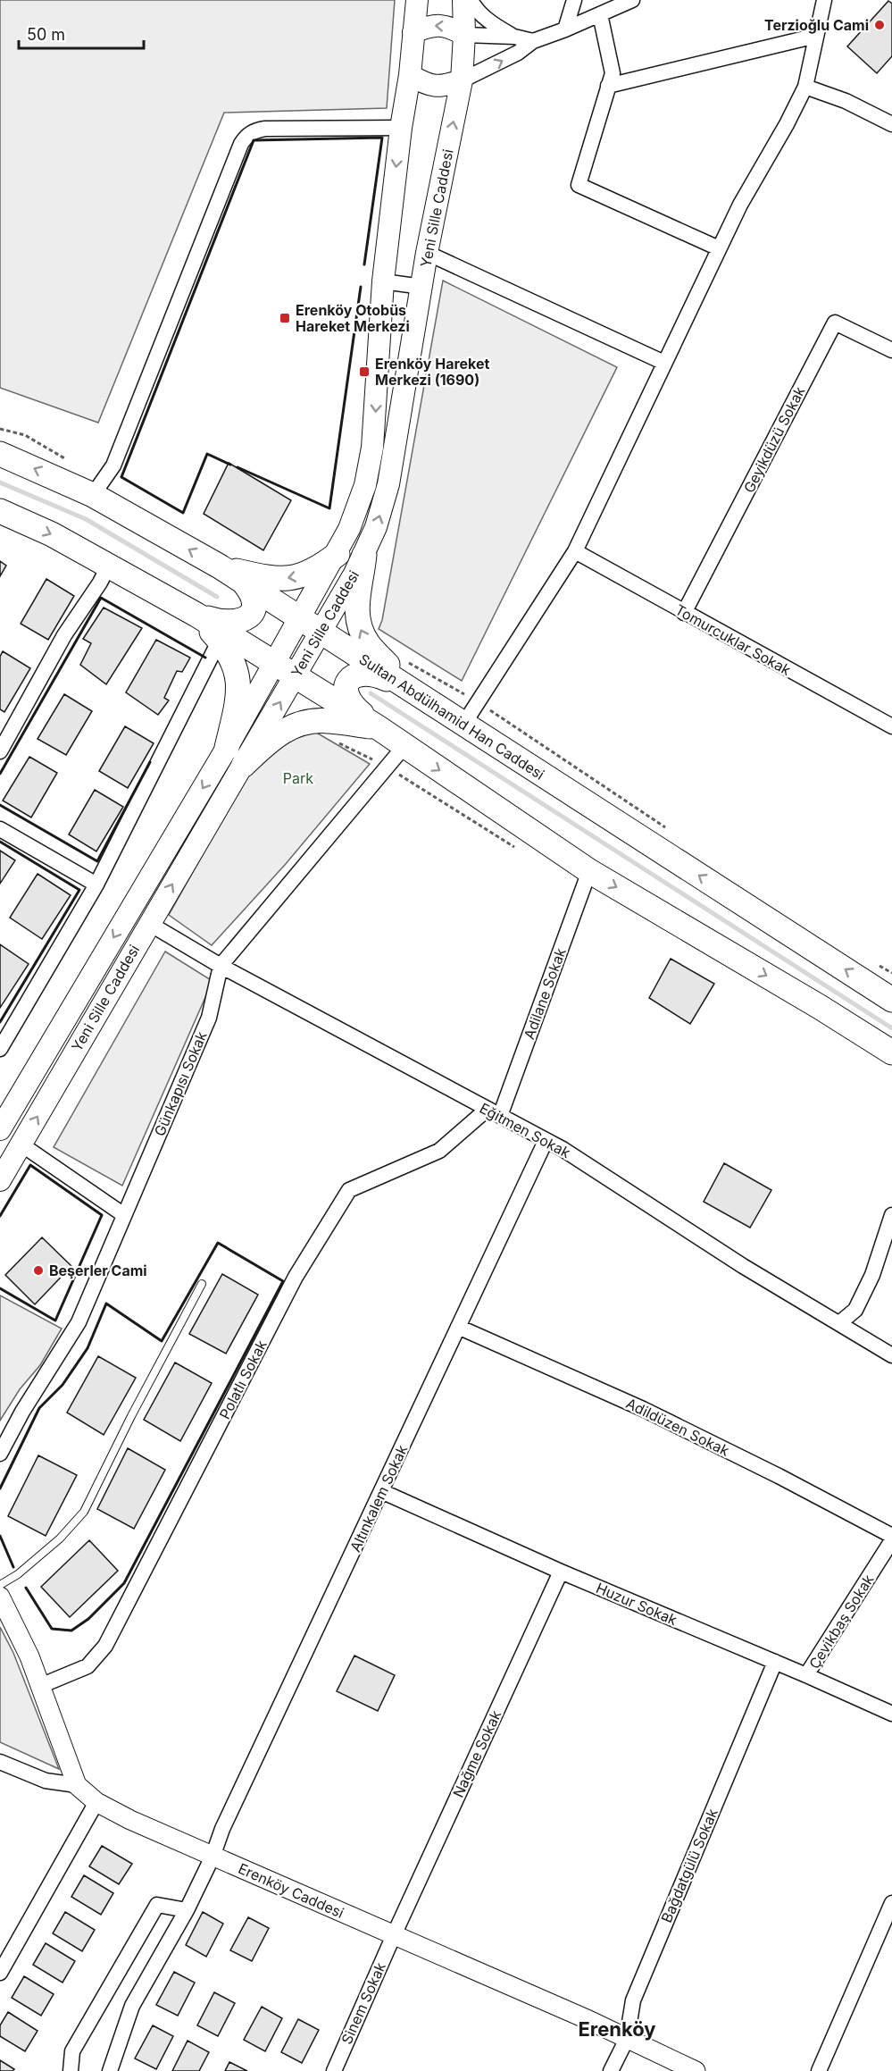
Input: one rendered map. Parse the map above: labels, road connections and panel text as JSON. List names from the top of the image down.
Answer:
{
  "streets": {
    "main road": ["Yeni Sille Caddesi", "Sultan Abdülhamid Han Caddesi"],
    "street": [
      "Geyikdüzü Sokak",
      "Tomurcuklar Sokak",
      "Adilane Sokak",
      "Günkapısı Sokak",
      "Eğitmen Sokak",
      "Polatlı Sokak",
      "Adildüzen Sokak",
      "Altınkalem Sokak",
      "Huzur Sokak",
      "Çevikbaş Sokak",
      "Nağme Sokak",
      "Bağdatgülü Sokak",
      "Erenköy Caddesi",
      "Sinem Sokak"
    ]
  },
  "crossings": [
    ["Yeni Sille Caddesi", "Sultan Abdülhamid Han Caddesi"],
    ["Yeni Sille Caddesi", "Eğitmen Sokak"],
    ["Geyikdüzü Sokak", "Tomurcuklar Sokak"],
    ["Adilane Sokak", "Eğitmen Sokak"],
    ["Adilane Sokak", "Polatlı Sokak"],
    ["Günkapısı Sokak", "Eğitmen Sokak"],
    ["Eğitmen Sokak", "Polatlı Sokak"],
    ["Eğitmen Sokak", "Altınkalem Sokak"],
    ["Polatlı Sokak", "Erenköy Caddesi"],
    ["Adildüzen Sokak", "Altınkalem Sokak"],
    ["Adildüzen Sokak", "Çevikbaş Sokak"],
    ["Altınkalem Sokak", "Huzur Sokak"],
    ["Altınkalem Sokak", "Erenköy Caddesi"],
    ["Huzur Sokak", "Çevikbaş Sokak"],
    ["Huzur Sokak", "Nağme Sokak"],
    ["Huzur Sokak", "Bağdatgülü Sokak"],
    ["Nağme Sokak", "Erenköy Caddesi"],
    ["Nağme Sokak", "Sinem Sokak"],
    ["Bağdatgülü Sokak", "Erenköy Caddesi"],
    ["Erenköy Caddesi", "Sinem Sokak"]
  ],
  "districts": ["Erenköy"],
  "parks": ["Park"],
  "places": {
    "other": ["Terzioğlu Cami", "Beşerler Cami"],
    "transit": ["Erenköy Otobüs Hareket Merkezi", "Erenköy Hareket Merkezi (1690)"]
  },
  "scale_bar": "50 m"
}
